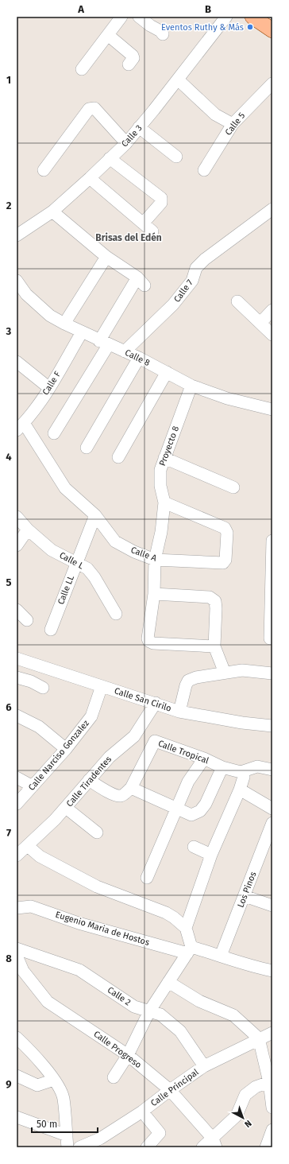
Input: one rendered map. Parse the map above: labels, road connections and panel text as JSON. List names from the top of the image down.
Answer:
{
  "streets": {
    "street": [
      "Calle 5",
      "Calle 3",
      "Calle 7",
      "Calle 8",
      "Calle F",
      "Proyecto 8",
      "Calle A",
      "Calle L",
      "Calle LL",
      "Calle San Cirilo",
      "Calle Tropical",
      "Calle Narciso Gonzalez",
      "Calle Tiradentes",
      "Los Pinos",
      "Eugenio Maria de Hostos",
      "Calle 2",
      "Calle Progreso",
      "Calle Principal"
    ]
  },
  "crossings": [
    ["Calle 7", "Calle 8"],
    ["Calle 8", "Calle F"],
    ["Calle 8", "Proyecto 8"],
    ["Calle F", "Calle A"],
    ["Proyecto 8", "Calle A"],
    ["Calle A", "Calle LL"],
    ["Calle L", "Calle LL"],
    ["Calle San Cirilo", "Calle Narciso Gonzalez"],
    ["Calle San Cirilo", "Calle Tiradentes"],
    ["Los Pinos", "Eugenio Maria de Hostos"],
    ["Calle 2", "Calle Principal"],
    ["Calle Progreso", "Calle Principal"]
  ],
  "districts": ["Brisas del Edén"],
  "places": ["Eventos Ruthy & Más"],
  "scale_bar": "50 m",
  "north": "bottom right",
  "grid": {
    "columns": ["A", "B"],
    "rows": [
      "1",
      "2",
      "3",
      "4",
      "5",
      "6",
      "7",
      "8",
      "9"
    ]
  }
}
